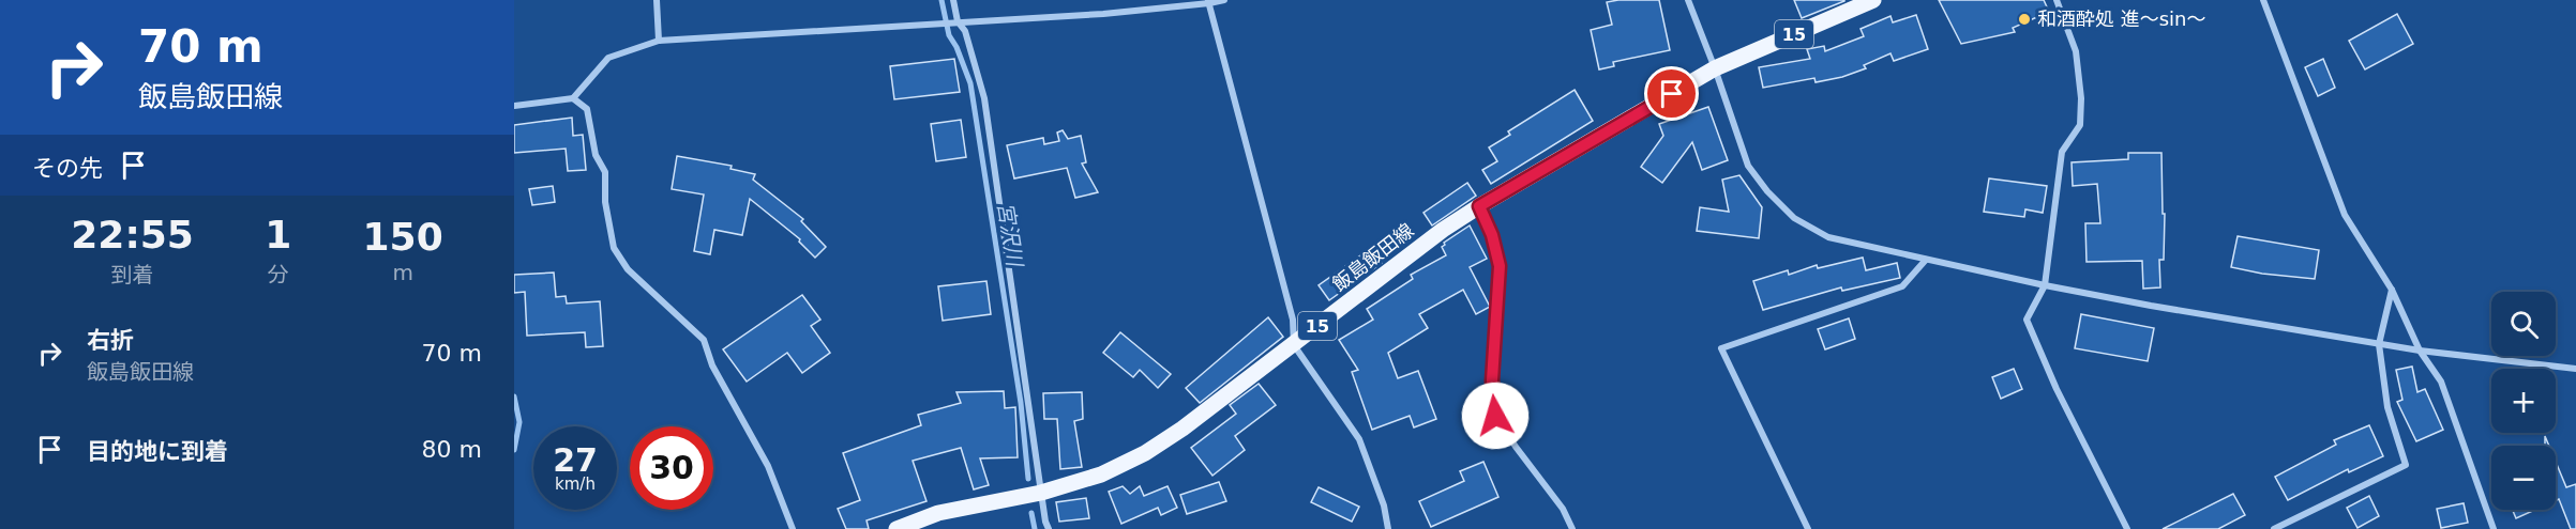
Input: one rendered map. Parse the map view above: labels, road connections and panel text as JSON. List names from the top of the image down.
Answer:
{
  "streets": {
    "main road": ["15", "飯島飯田線"]
  },
  "water": ["宮沢川"],
  "places": ["和酒酔処 進〜sin〜"],
  "page": {
    "turn": ["70 m", "飯島飯田線"],
    "then": "その先",
    "eta": [
      "22:55",
      "到着",
      "1",
      "分",
      "150",
      "m"
    ],
    "map_buttons": ["+", "−"],
    "list": [
      {
        "name": "右折",
        "note": "飯島飯田線",
        "value": "70 m"
      },
      {
        "name": "目的地に到着",
        "value": "80 m"
      }
    ],
    "speed": "27 km/h",
    "limit": "30"
  }
}
